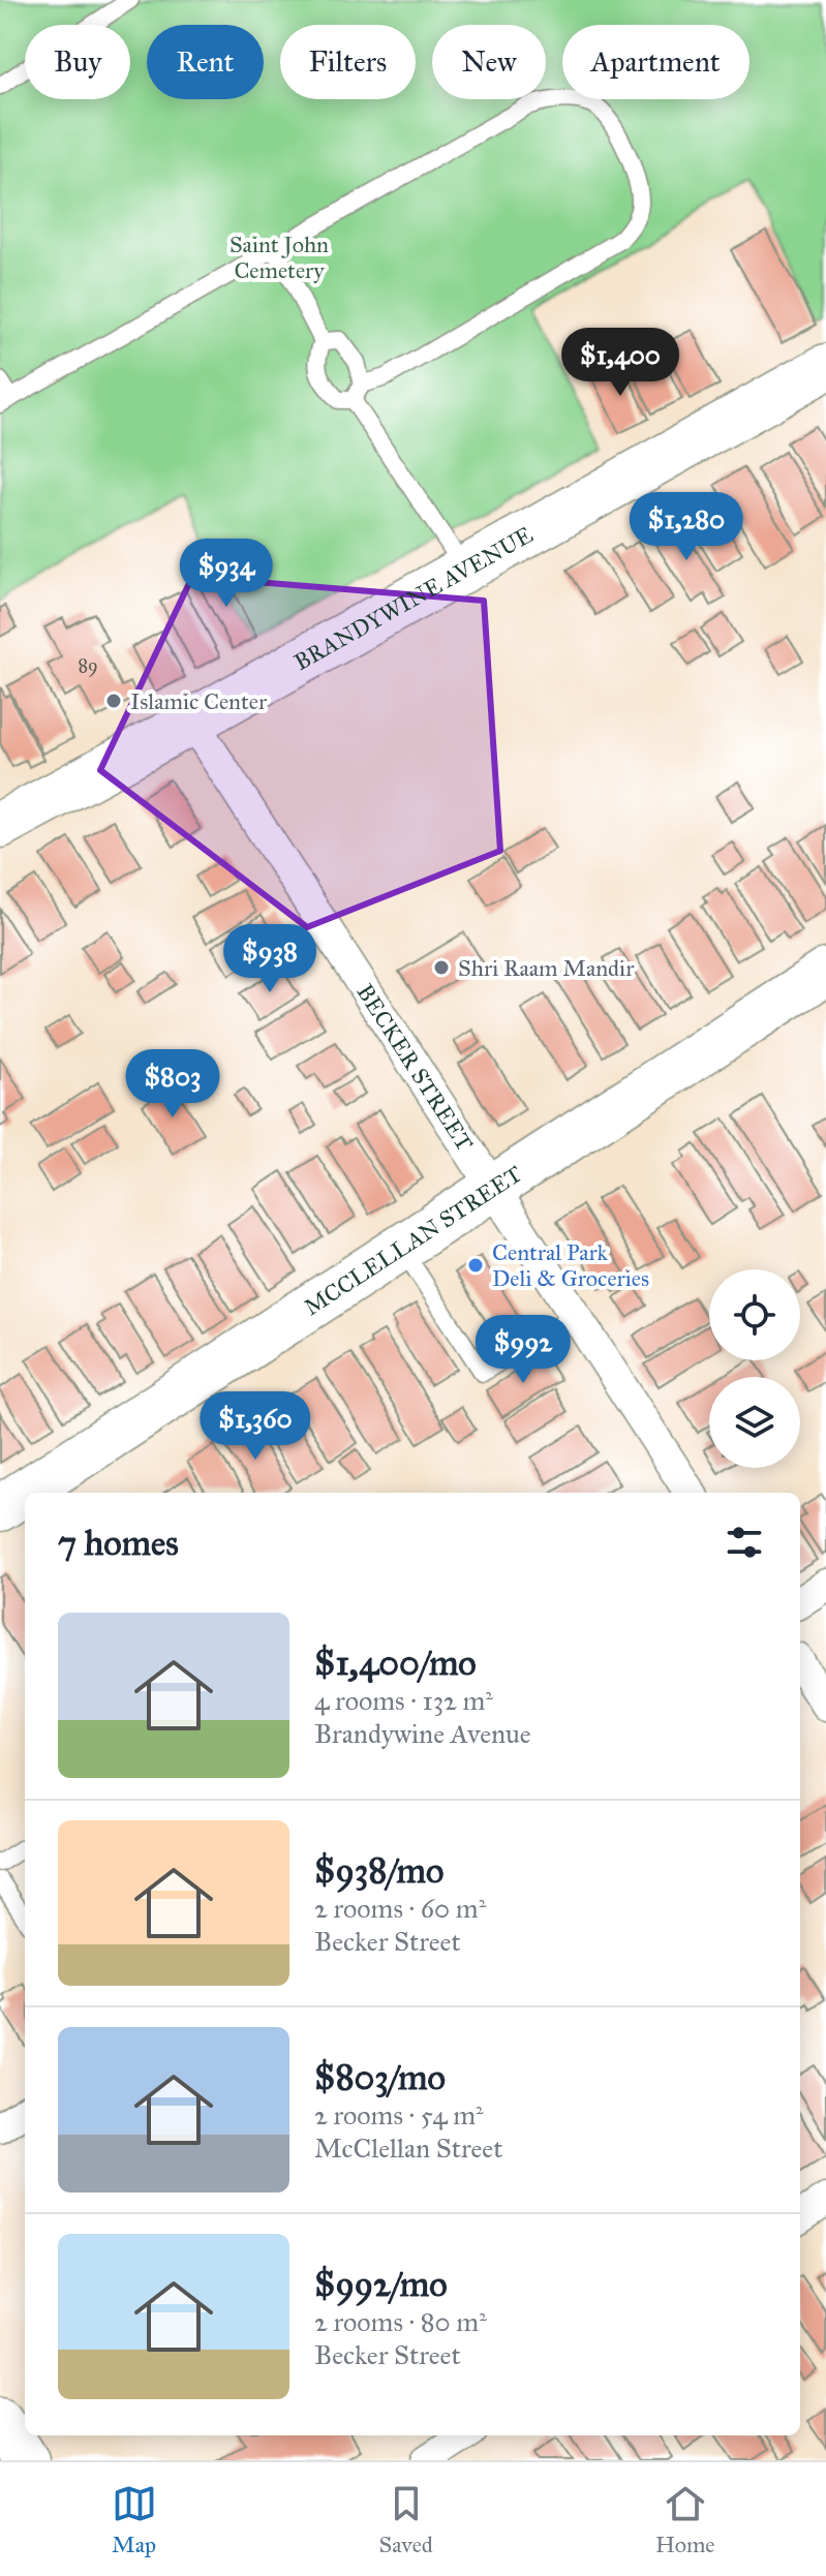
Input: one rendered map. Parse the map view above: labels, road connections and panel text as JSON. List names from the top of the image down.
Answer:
{
  "streets": {
    "street": ["BRANDYWINE AVENUE", "BECKER STREET", "MCCLELLAN STREET"]
  },
  "crossings": [
    ["BRANDYWINE AVENUE", "BECKER STREET"],
    ["BECKER STREET", "MCCLELLAN STREET"]
  ],
  "parks": ["Saint John Cemetery"],
  "places": ["Islamic Center", "Shri Raam Mandir", "Central Park Deli & Groceries"],
  "house_numbers": ["89"],
  "page": {
    "chip": [
      "Buy",
      "Rent",
      "Filters",
      "New",
      "Apartment"
    ],
    "price": [
      "$1,400",
      "$1,280",
      "$934",
      "$938",
      "$803",
      "$992",
      "$1,360"
    ],
    "heading": "7 homes",
    "list": [
      {
        "name": "$1,400/mo",
        "note": "4 rooms · 132 m² · Brandywine Avenue"
      },
      {
        "name": "$938/mo",
        "note": "2 rooms · 60 m² · Becker Street"
      },
      {
        "name": "$803/mo",
        "note": "2 rooms · 54 m² · McClellan Street"
      },
      {
        "name": "$992/mo",
        "note": "2 rooms · 80 m² · Becker Street"
      }
    ],
    "tabs": ["Map", "Saved", "Home"]
  }
}
